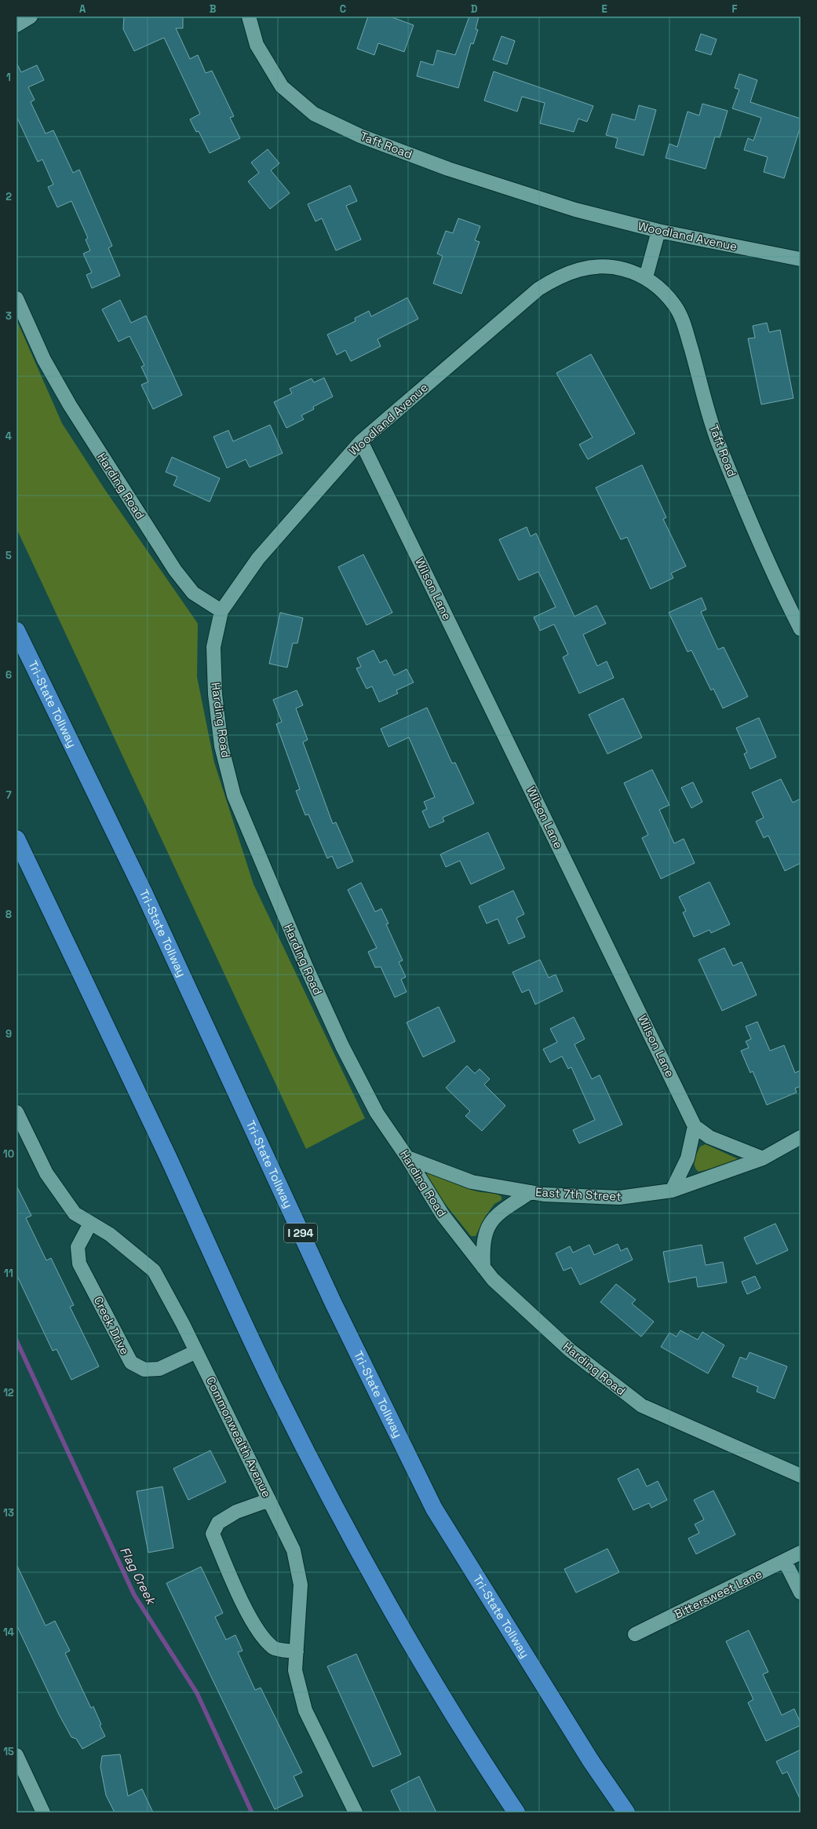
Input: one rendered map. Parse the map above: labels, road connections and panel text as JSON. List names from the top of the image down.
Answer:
{
  "streets": {
    "highway": ["Tri-State Tollway", "I 294"],
    "street": [
      "Taft Road",
      "Woodland Avenue",
      "Harding Road",
      "Wilson Lane",
      "East 7th Street",
      "Creek Drive",
      "Commonwealth Avenue",
      "Bittersweet Lane"
    ]
  },
  "crossings": [
    ["Taft Road", "Woodland Avenue"],
    ["Woodland Avenue", "Harding Road"],
    ["Woodland Avenue", "Wilson Lane"],
    ["Harding Road", "East 7th Street"],
    ["Wilson Lane", "East 7th Street"],
    ["Creek Drive", "Commonwealth Avenue"]
  ],
  "water": ["Flag Creek"],
  "grid": {
    "columns": [
      "A",
      "B",
      "C",
      "D",
      "E",
      "F"
    ],
    "rows": [
      "1",
      "2",
      "3",
      "4",
      "5",
      "6",
      "7",
      "8",
      "9",
      "10",
      "11",
      "12",
      "13",
      "14",
      "15"
    ]
  }
}
